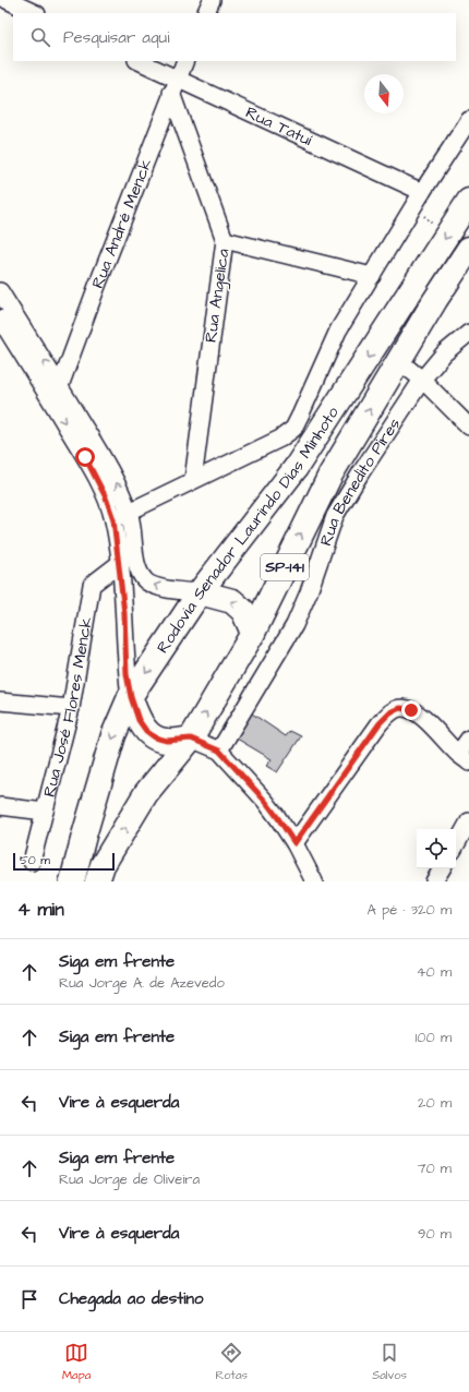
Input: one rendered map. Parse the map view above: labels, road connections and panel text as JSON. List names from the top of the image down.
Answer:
{
  "streets": {
    "main road": ["Rodovia Senador Laurindo Dias Minhoto", "SP-141"],
    "street": [
      "Rua Tatuí",
      "Rua André Menck",
      "Rua Angelica",
      "Rua Benedito Pires",
      "Rua José Flores Menck"
    ]
  },
  "crossings": [
    ["Rua Tatuí", "Rua André Menck"],
    ["Rua Tatuí", "Rua Angelica"],
    ["Rua André Menck", "Rua Angelica"]
  ],
  "scale_bar": "50 m",
  "north": "bottom",
  "page": {
    "search": "Pesquisar aqui",
    "scale": "50 m",
    "heading": ["4 min", "A pé · 320 m"],
    "list": [
      ["Siga em frente", "Rua Jorge A. de Azevedo", "40 m"],
      ["Siga em frente", "100 m"],
      ["Vire à esquerda", "20 m"],
      ["Siga em frente", "Rua Jorge de Oliveira", "70 m"],
      ["Vire à esquerda", "90 m"],
      "Chegada ao destino"
    ],
    "nav": ["Mapa", "Rotas", "Salvos"]
  }
}
